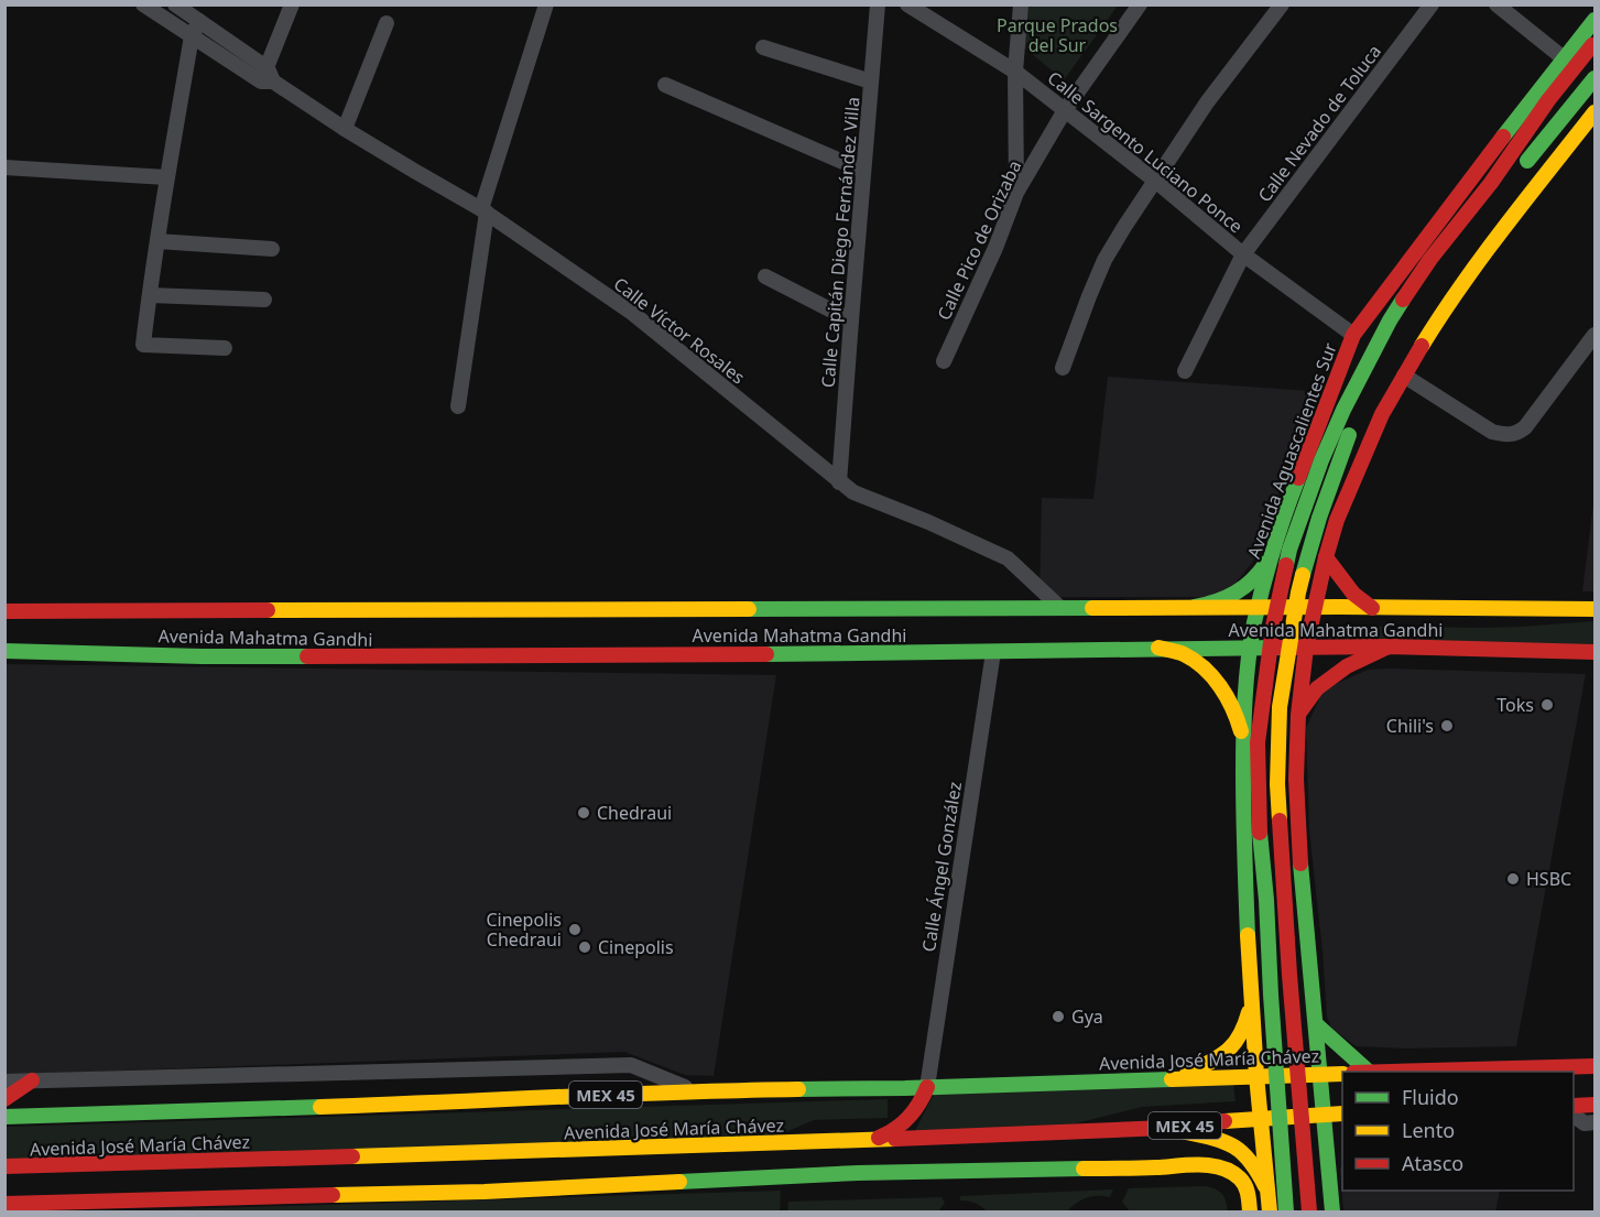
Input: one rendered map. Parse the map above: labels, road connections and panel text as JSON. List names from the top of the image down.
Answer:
{
  "streets": {
    "main road": [
      "Avenida Aguascalientes Sur",
      "Avenida Mahatma Gandhi",
      "Avenida José María Chávez",
      "MEX 45"
    ],
    "street": [
      "Calle Nevado de Toluca",
      "Calle Sargento Luciano Ponce",
      "Calle Pico de Orizaba",
      "Calle Capitán Diego Fernández Villa",
      "Calle Víctor Rosales",
      "Calle Ángel González"
    ]
  },
  "crossings": [
    ["Calle Nevado de Toluca", "Calle Sargento Luciano Ponce"],
    ["Calle Sargento Luciano Ponce", "Calle Pico de Orizaba"],
    ["Calle Sargento Luciano Ponce", "Avenida Aguascalientes Sur"],
    ["Calle Capitán Diego Fernández Villa", "Calle Víctor Rosales"],
    ["Calle Víctor Rosales", "Avenida Mahatma Gandhi"],
    ["Avenida Aguascalientes Sur", "Avenida Mahatma Gandhi"],
    ["Avenida Aguascalientes Sur", "Avenida José María Chávez"],
    ["Avenida Mahatma Gandhi", "Calle Ángel González"],
    ["Calle Ángel González", "Avenida José María Chávez"]
  ],
  "parks": ["Parque Prados del Sur"],
  "places": [
    "Toks",
    "Chili's",
    "Chedraui",
    "HSBC",
    "Cinepolis Chedraui",
    "Cinepolis",
    "Gya"
  ],
  "legend": ["Fluido", "Lento", "Atasco"]
}
